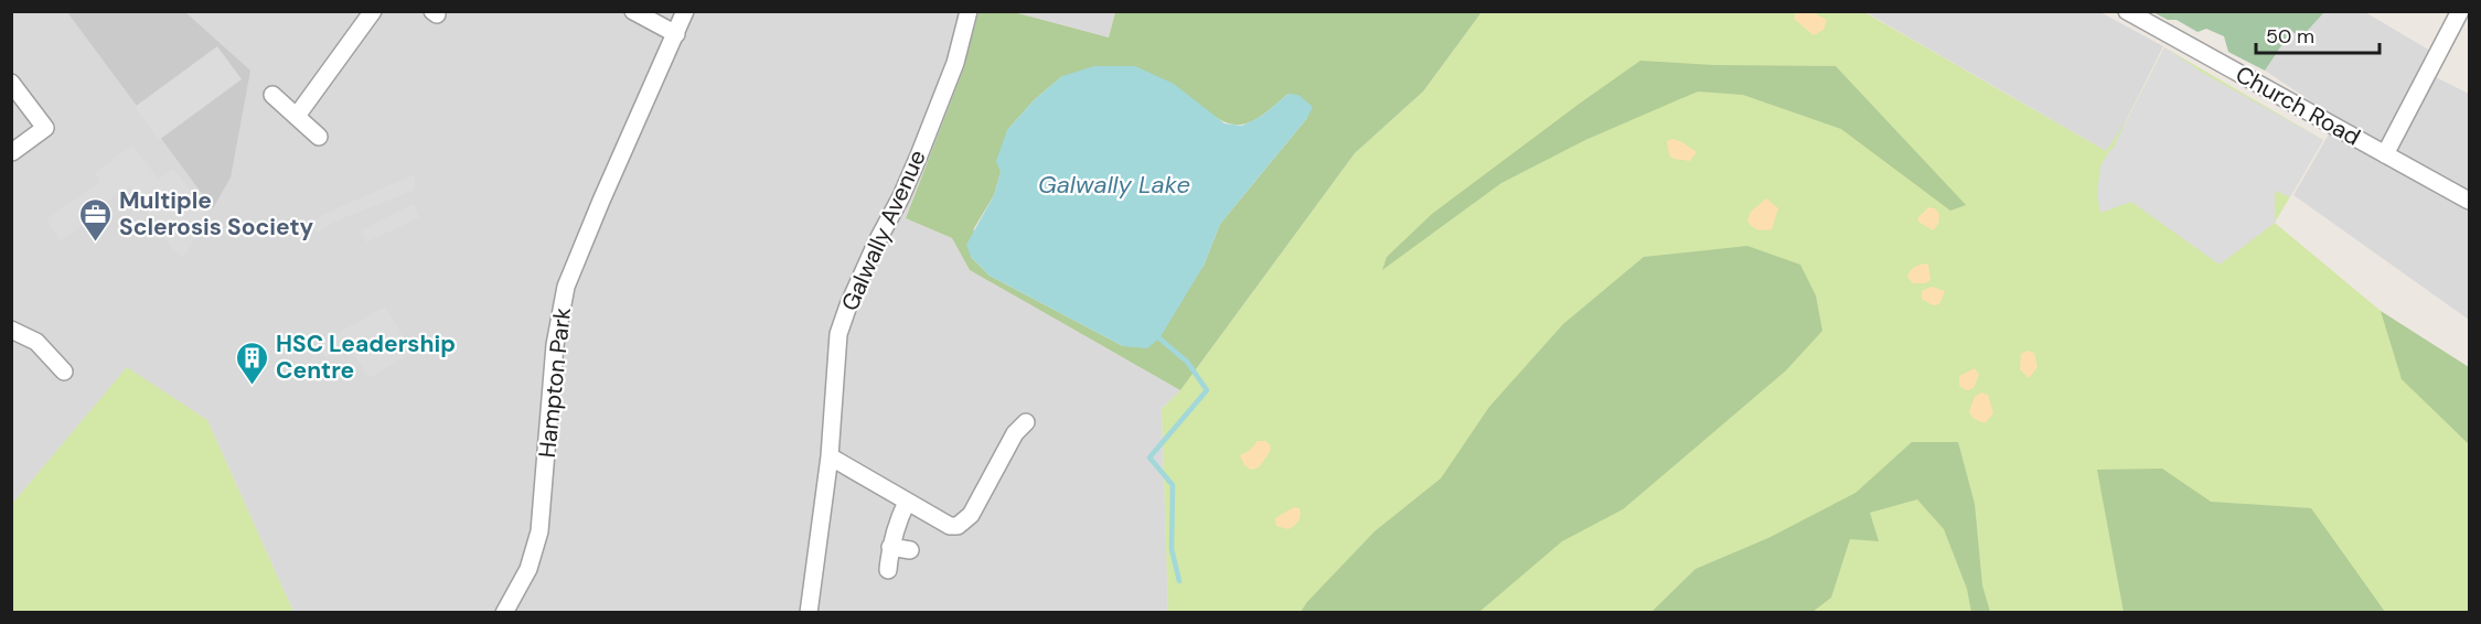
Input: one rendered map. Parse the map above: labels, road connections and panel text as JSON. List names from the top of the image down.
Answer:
{
  "streets": {
    "street": ["Church Road", "Galwally Avenue", "Hampton Park"]
  },
  "water": ["Galwally Lake"],
  "places": {
    "office": ["Multiple Sclerosis Society"],
    "building": ["HSC Leadership Centre"]
  },
  "scale_bar": "50 m"
}
